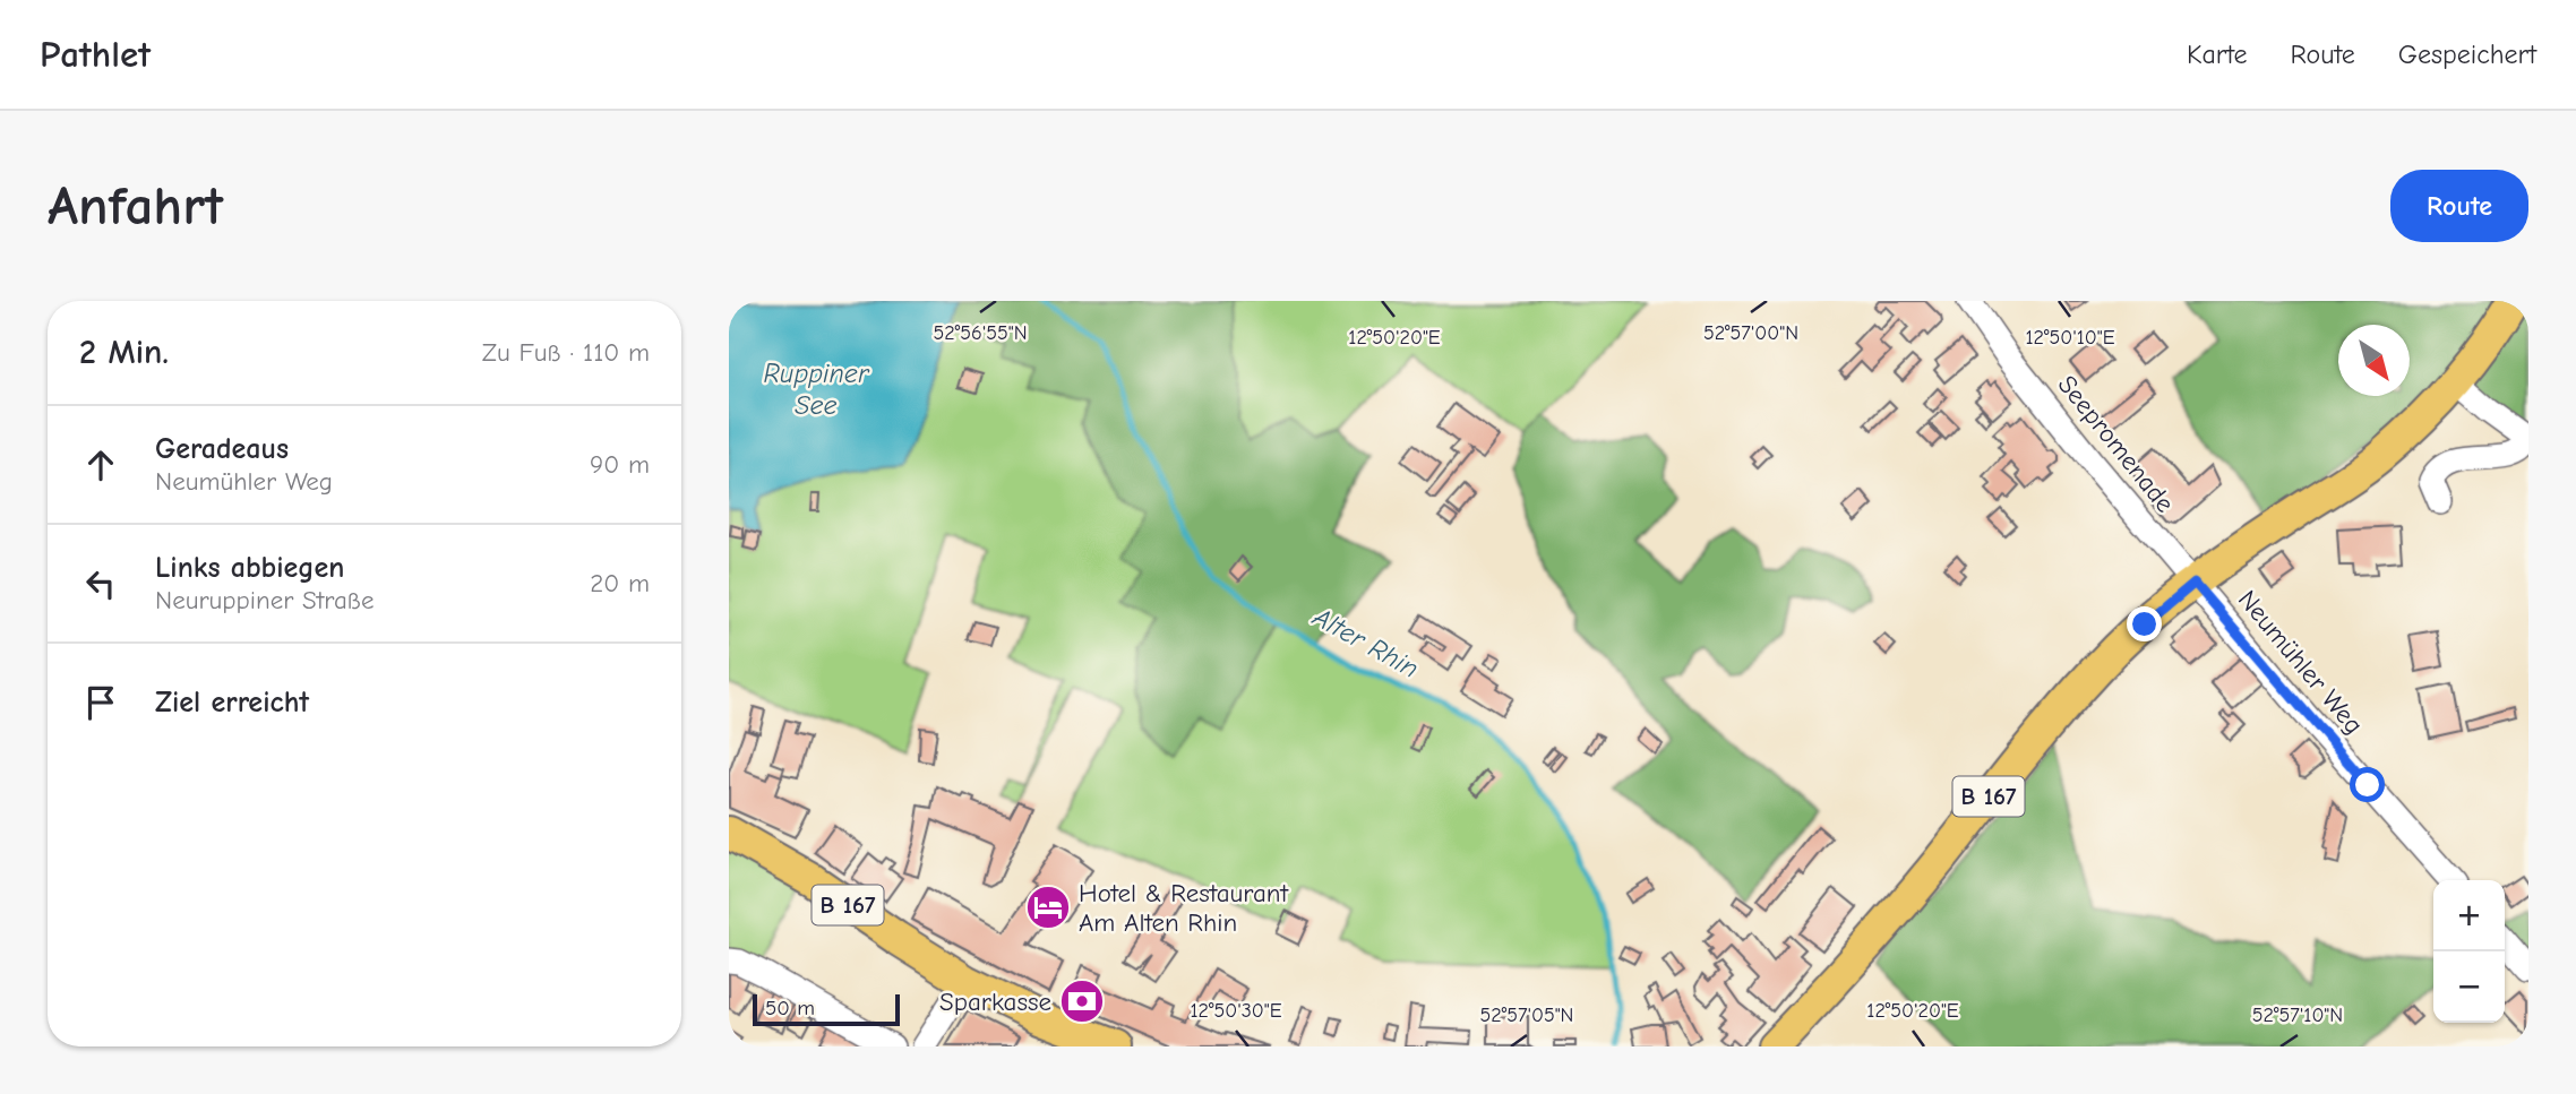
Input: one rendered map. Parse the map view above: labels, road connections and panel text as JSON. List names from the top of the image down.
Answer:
{
  "streets": {
    "main road": ["B 167"],
    "street": ["Seepromenade", "Neumühler Weg"]
  },
  "crossings": [
    ["Seepromenade", "Neumühler Weg"],
    ["Seepromenade", "B 167"],
    ["Neumühler Weg", "B 167"]
  ],
  "water": ["Ruppiner See", "Alter Rhin"],
  "places": {
    "hotel": ["Hotel & Restaurant Am Alten Rhin"],
    "bank": ["Sparkasse"]
  },
  "scale_bar": "50 m",
  "north": "bottom right",
  "page": {
    "header": "Pathlet",
    "nav": ["Karte", "Route", "Gespeichert"],
    "buttons": "Route",
    "title": "Anfahrt",
    "heading": ["2 Min.", "Zu Fuß · 110 m"],
    "list": [
      ["Geradeaus", "Neumühler Weg", "90 m"],
      ["Links abbiegen", "Neuruppiner Straße", "20 m"],
      "Ziel erreicht"
    ],
    "map_buttons": ["+", "−"],
    "scale": "50 m"
  },
  "coordinates": [
    "52°56'55\"N",
    "52°57'00\"N",
    "12°50'20\"E",
    "12°50'10\"E",
    "12°50'30\"E",
    "52°57'05\"N",
    "52°57'10\"N"
  ]
}
